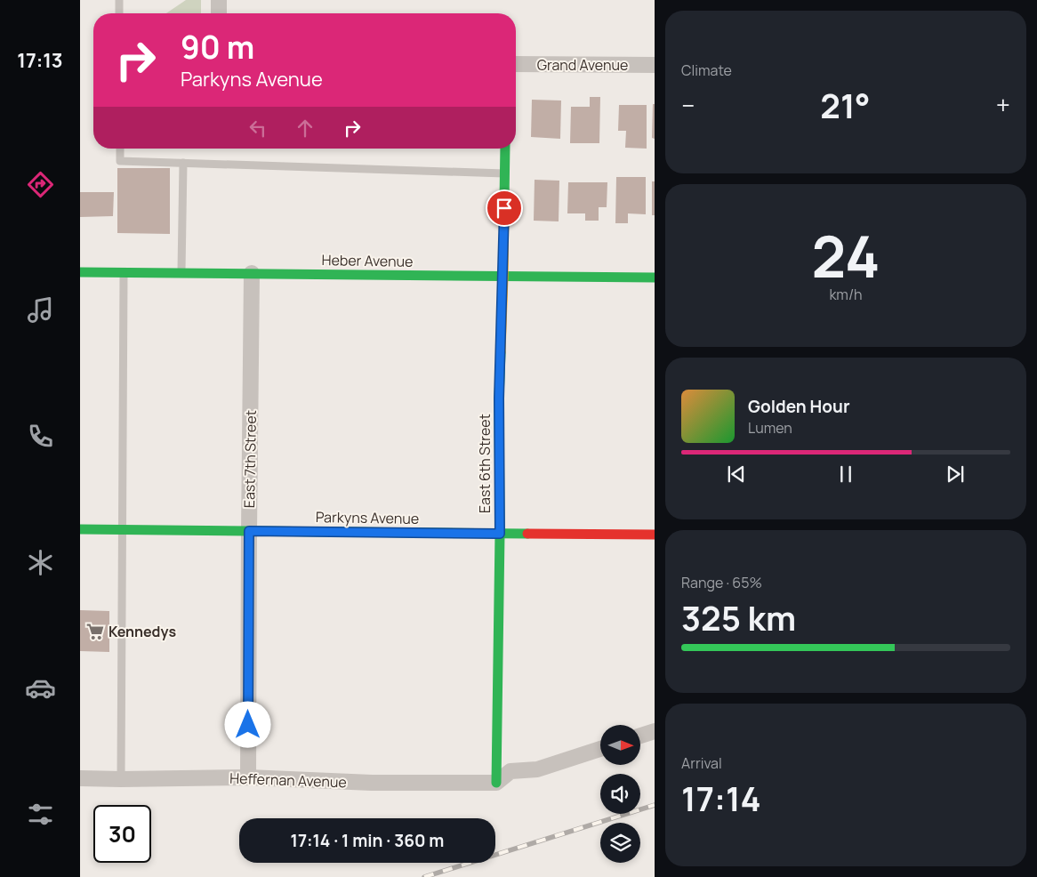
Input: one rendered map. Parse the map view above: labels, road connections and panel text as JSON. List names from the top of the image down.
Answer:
{
  "streets": {
    "street": [
      "Grand Avenue",
      "Heber Avenue",
      "East 7th Street",
      "East 6th Street",
      "Parkyns Avenue",
      "Heffernan Avenue"
    ]
  },
  "crossings": [
    ["Heber Avenue", "East 7th Street"],
    ["Heber Avenue", "East 6th Street"],
    ["East 7th Street", "Parkyns Avenue"],
    ["East 7th Street", "Heffernan Avenue"],
    ["East 6th Street", "Parkyns Avenue"],
    ["East 6th Street", "Heffernan Avenue"]
  ],
  "places": {
    "supermarket": ["Kennedys"]
  },
  "north": "right",
  "page": {
    "tabs": "17:13",
    "tile": [
      "Climate",
      ["24", "km/h"],
      ["Range · 65%", "325 km"],
      ["Arrival", "17:14"]
    ],
    "turn": ["90 m", "Parkyns Avenue"],
    "heat": ["−", "21°", "+"],
    "song": ["Golden Hour", "Lumen"],
    "limit": "30",
    "trip": "17:14 · 1 min · 360 m"
  }
}
